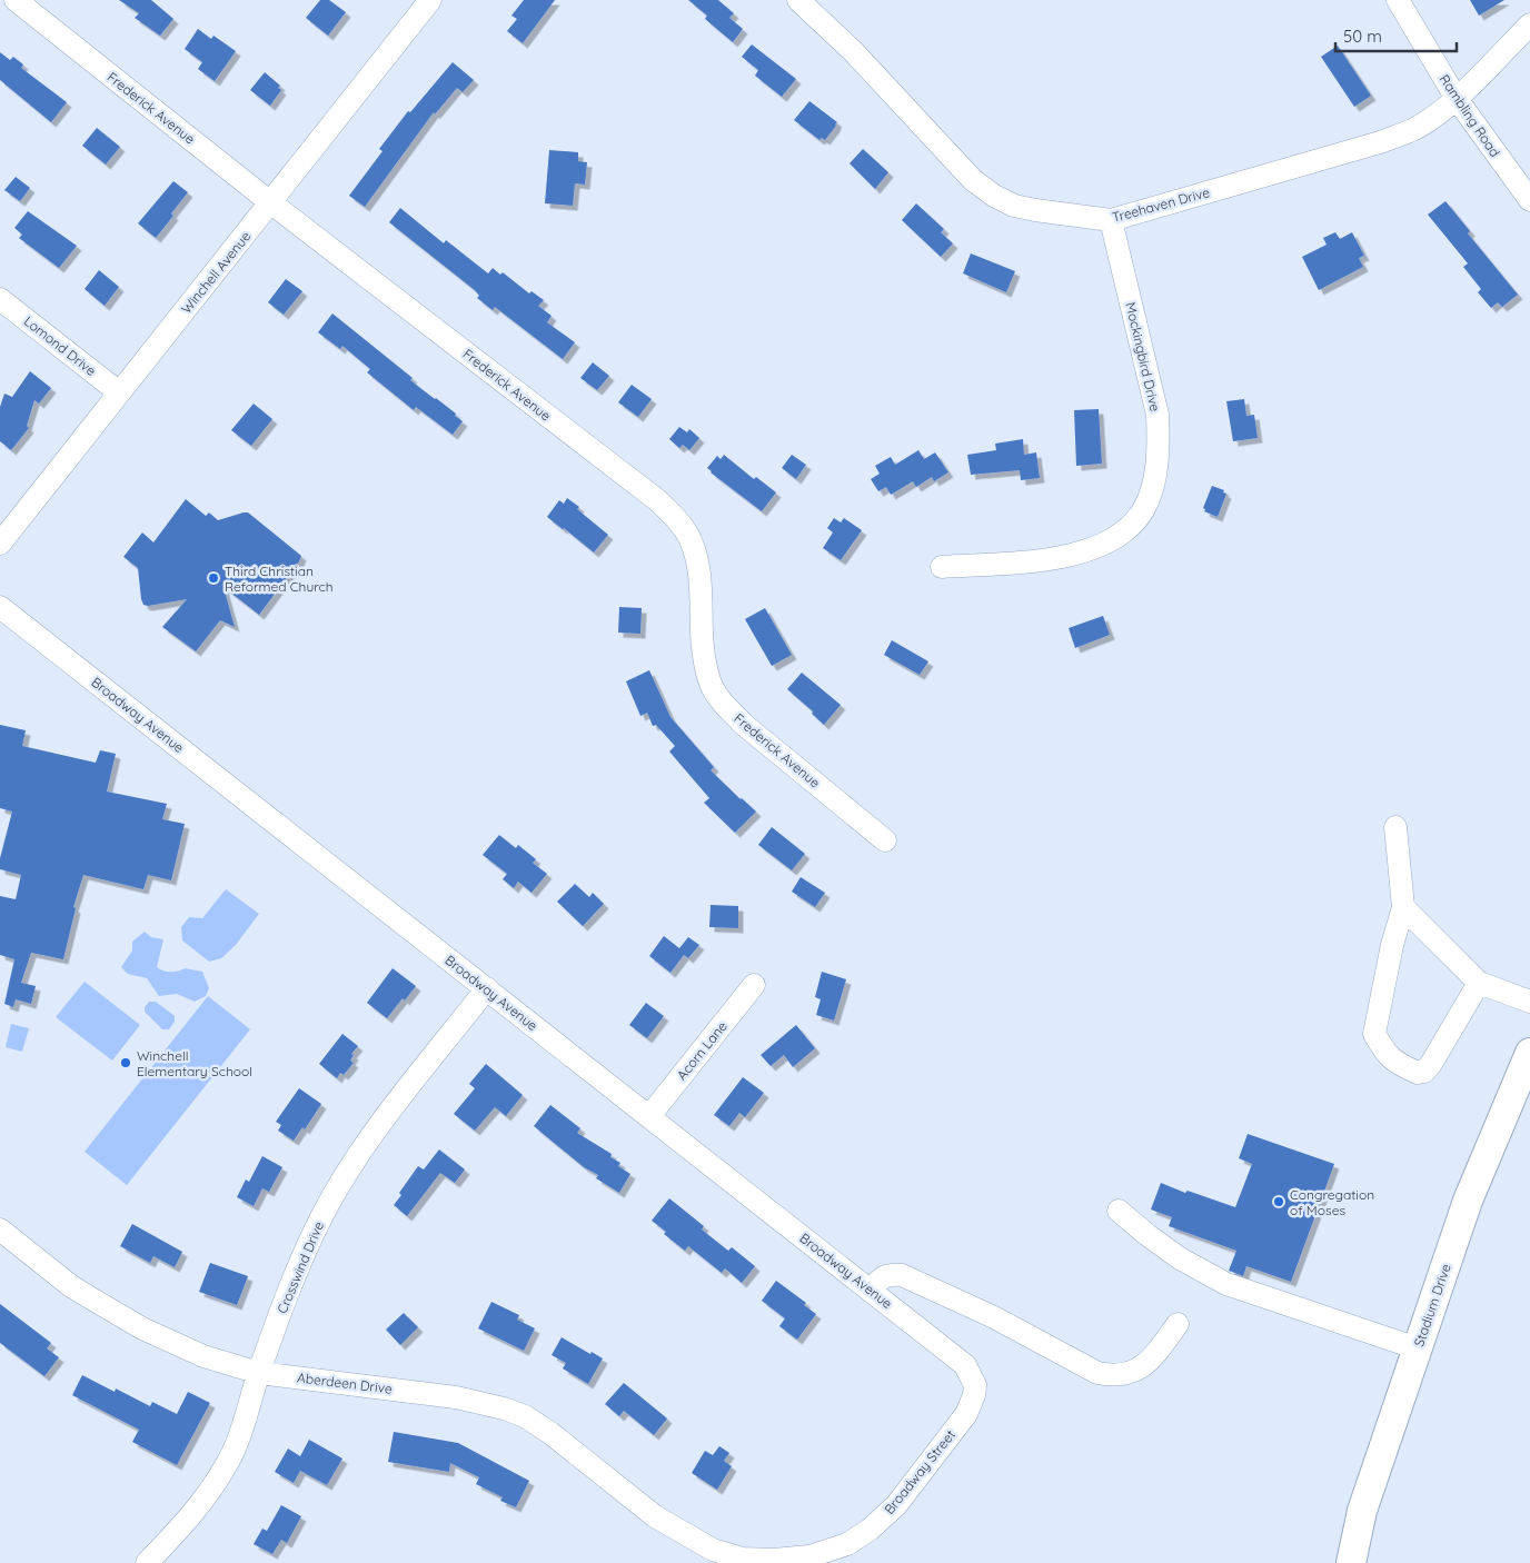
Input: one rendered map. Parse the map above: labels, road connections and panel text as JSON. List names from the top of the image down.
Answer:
{
  "streets": {
    "main road": ["Stadium Drive"],
    "street": [
      "Frederick Avenue",
      "Rambling Road",
      "Treehaven Drive",
      "Winchell Avenue",
      "Lomond Drive",
      "Mockingbird Drive",
      "Broadway Avenue",
      "Acorn Lane",
      "Crosswind Drive",
      "Aberdeen Drive",
      "Broadway Street"
    ]
  },
  "crossings": [
    ["Frederick Avenue", "Winchell Avenue"],
    ["Rambling Road", "Treehaven Drive"],
    ["Treehaven Drive", "Mockingbird Drive"],
    ["Winchell Avenue", "Lomond Drive"],
    ["Broadway Avenue", "Acorn Lane"],
    ["Broadway Avenue", "Crosswind Drive"],
    ["Broadway Avenue", "Broadway Street"],
    ["Crosswind Drive", "Aberdeen Drive"],
    ["Aberdeen Drive", "Broadway Street"]
  ],
  "places": ["Third Christian Reformed Church", "Winchell Elementary School", "Congregation of Moses"],
  "scale_bar": "50 m"
}
